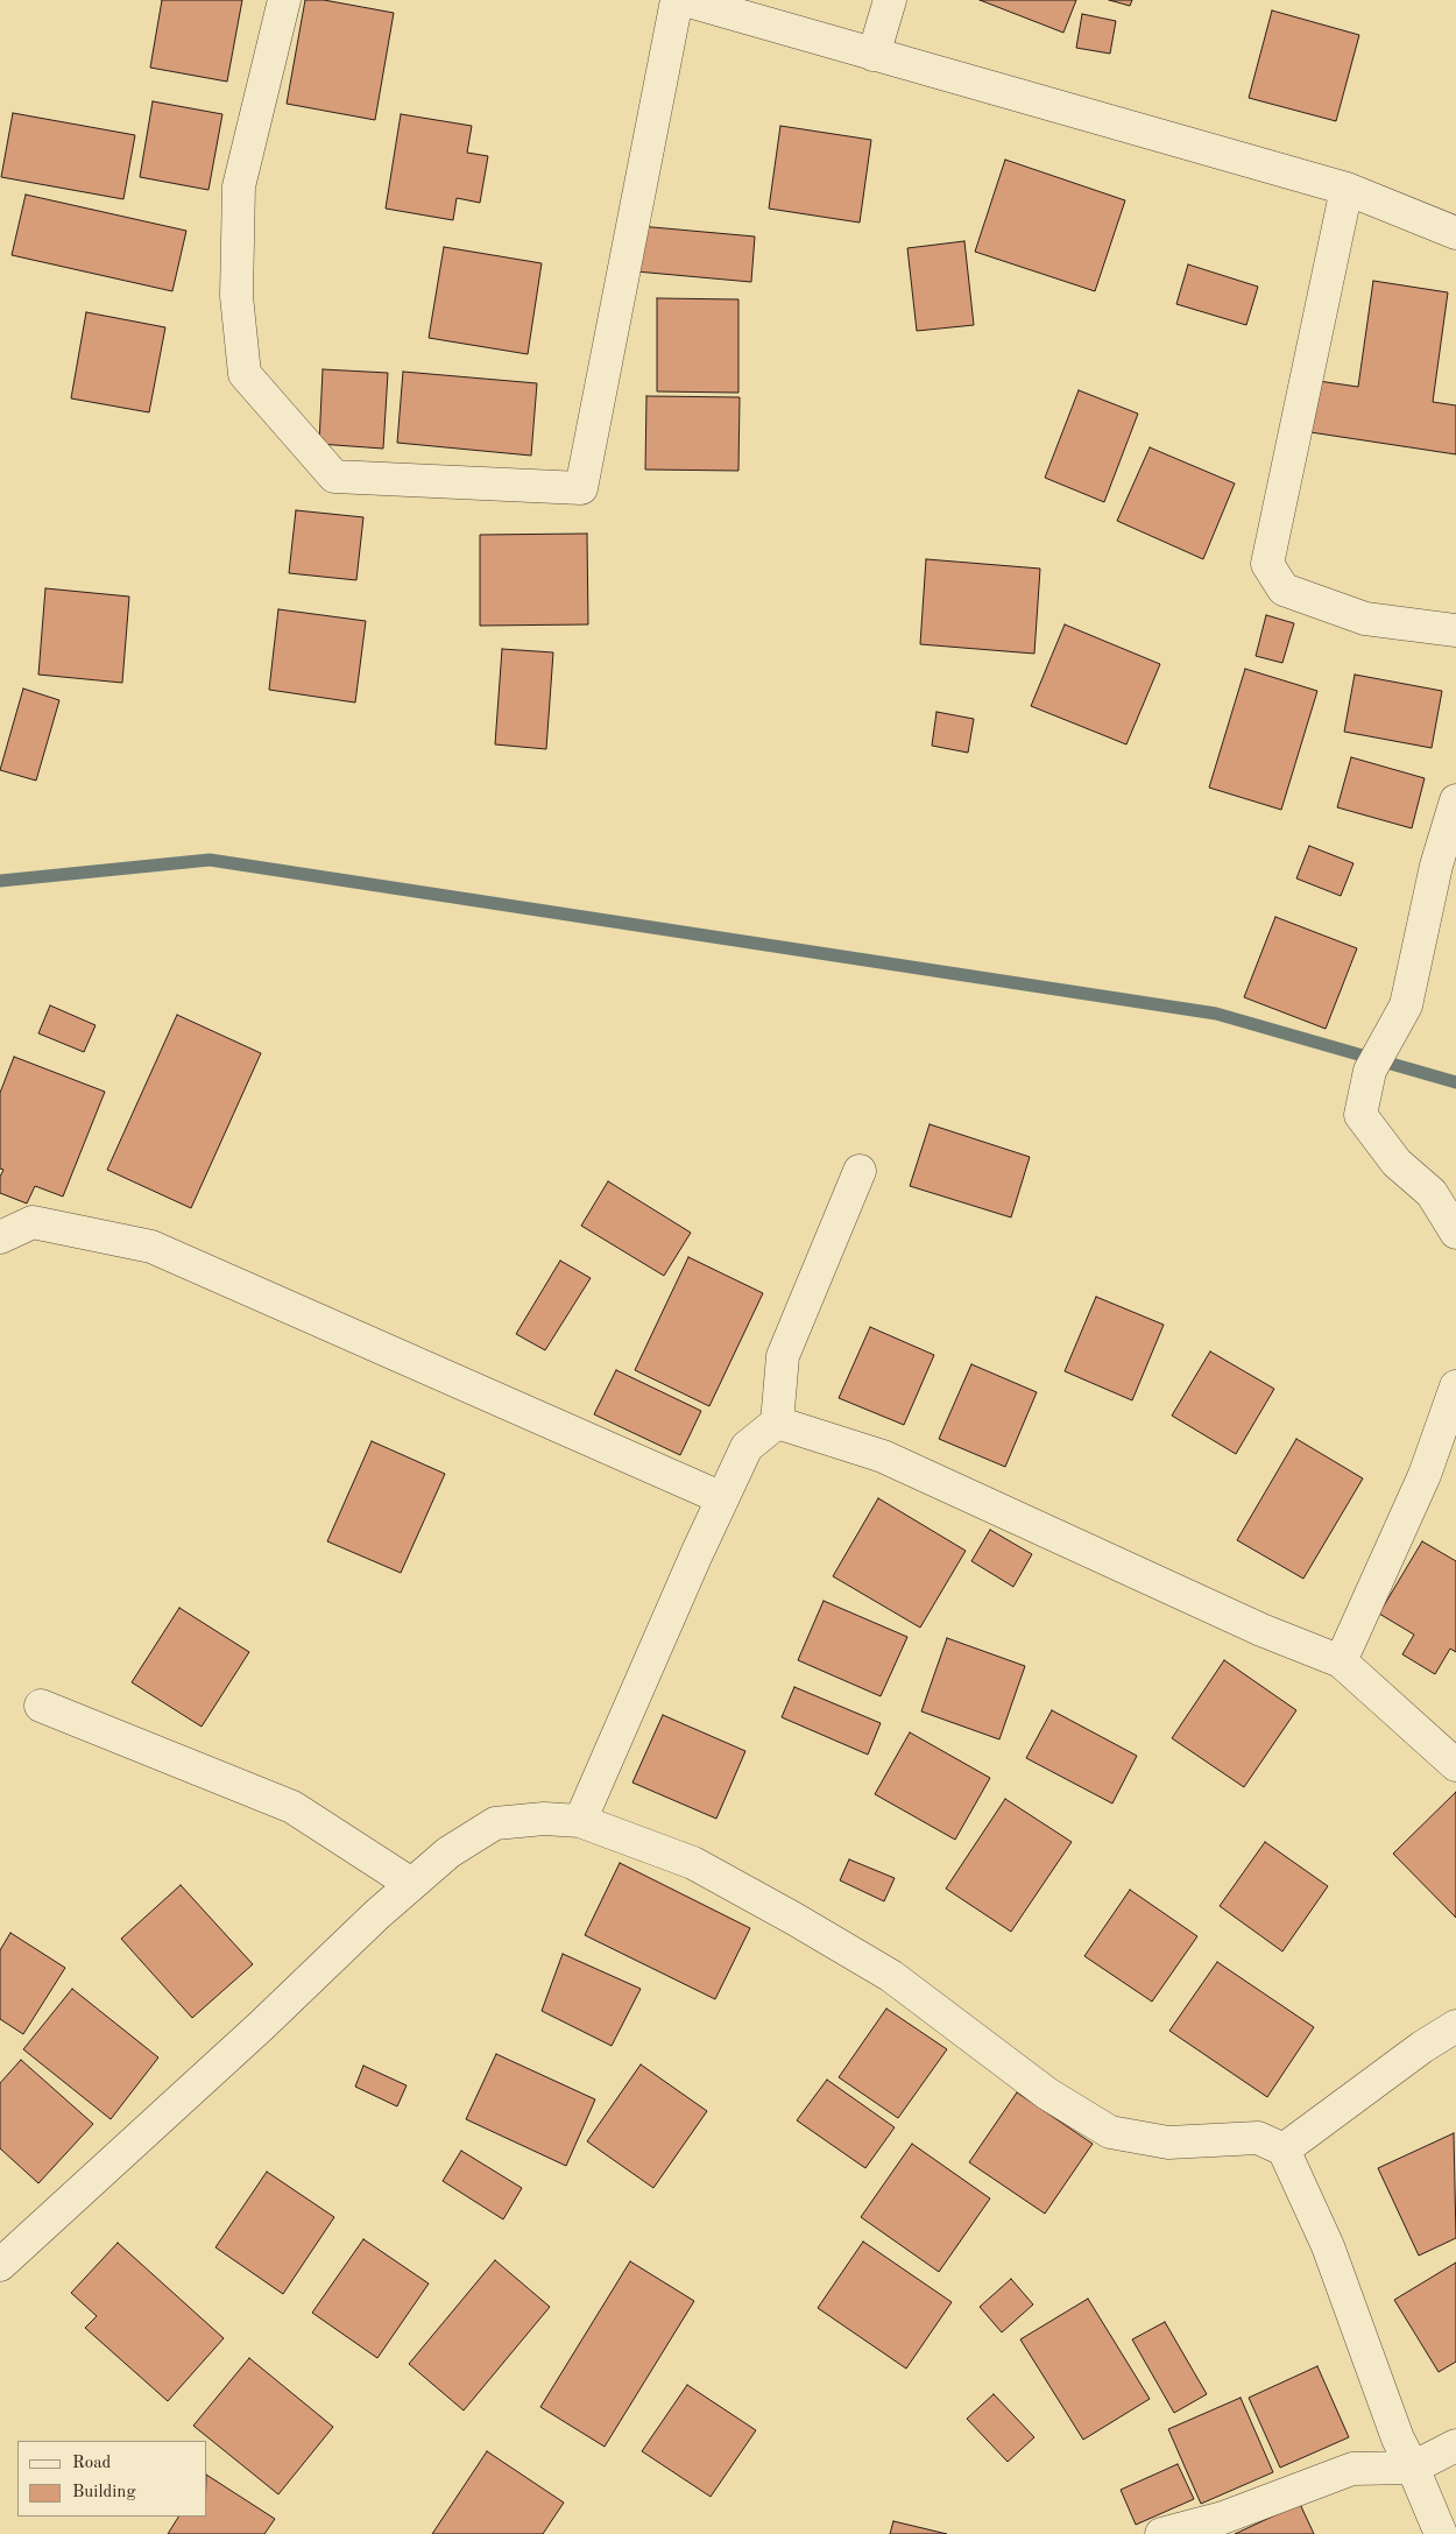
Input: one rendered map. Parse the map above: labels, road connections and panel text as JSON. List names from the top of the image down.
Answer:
{
  "legend": ["Road", "Building"]
}
